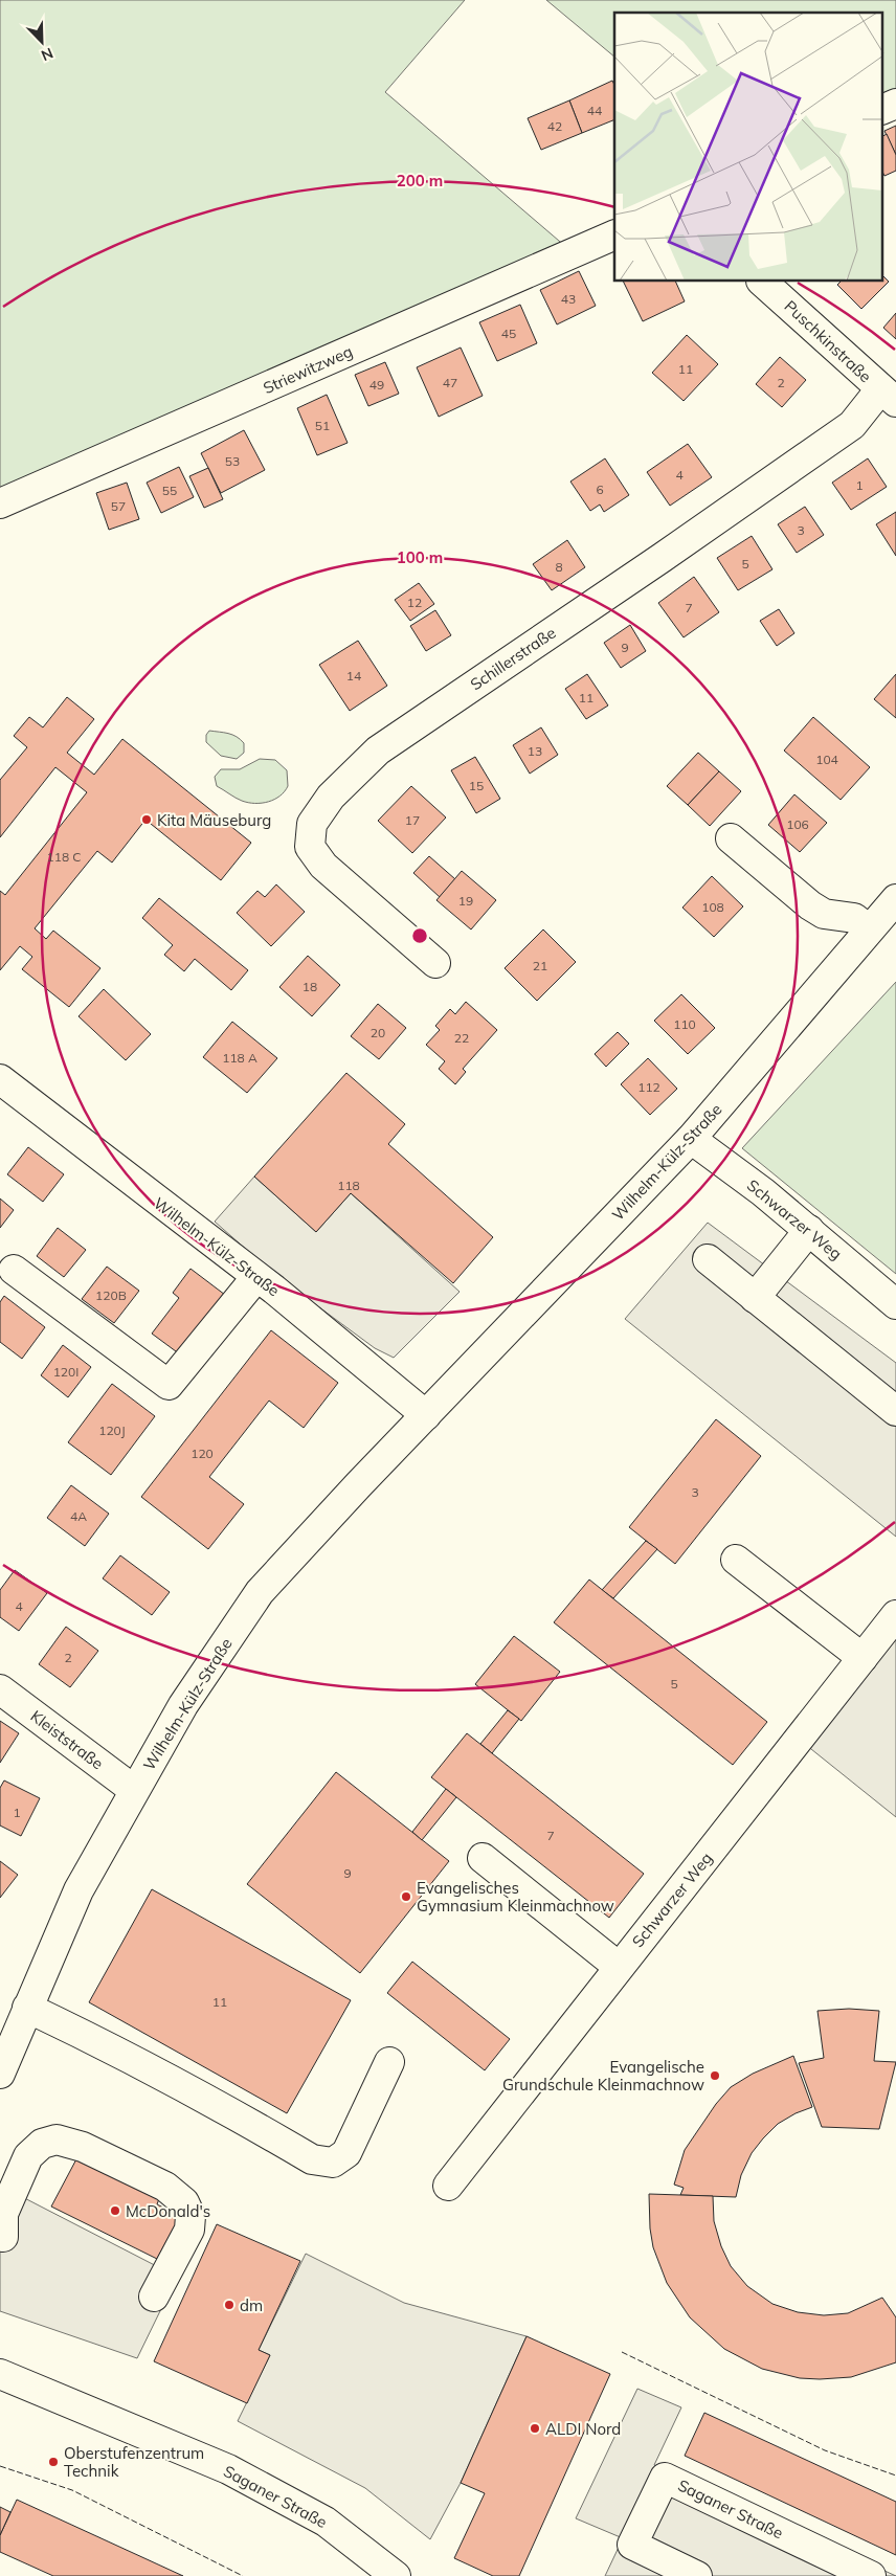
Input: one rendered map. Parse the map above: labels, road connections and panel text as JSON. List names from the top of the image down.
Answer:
{
  "streets": {
    "street": [
      "Puschkinstraße",
      "Striewitzweg",
      "Schillerstraße",
      "Wilhelm-Külz-Straße",
      "Schwarzer Weg",
      "Kleiststraße",
      "Saganer Straße"
    ]
  },
  "crossings": [
    ["Puschkinstraße", "Schillerstraße"],
    ["Wilhelm-Külz-Straße", "Schwarzer Weg"],
    ["Wilhelm-Külz-Straße", "Kleiststraße"]
  ],
  "places": [
    "Kita Mäuseburg",
    "Evangelisches Gymnasium Kleinmachnow",
    "Evangelische Grundschule Kleinmachnow",
    "McDonald's",
    "dm",
    "ALDI Nord",
    "Oberstufenzentrum Technik"
  ],
  "house_numbers": [
    "44",
    "42",
    "43",
    "45",
    "11",
    "47",
    "2",
    "49",
    "51",
    "53",
    "4",
    "1",
    "6",
    "55",
    "57",
    "3",
    "5",
    "8",
    "12",
    "7",
    "9",
    "14",
    "11",
    "13",
    "104",
    "15",
    "17",
    "106",
    "118 C",
    "19",
    "108",
    "21",
    "18",
    "110",
    "20",
    "22",
    "118 A",
    "112",
    "118",
    "120B",
    "120I",
    "120J",
    "120",
    "3",
    "4A",
    "4",
    "2",
    "5",
    "1",
    "7",
    "9",
    "11"
  ],
  "north": "bottom right",
  "rings": ["200 m", "100 m"]
}
